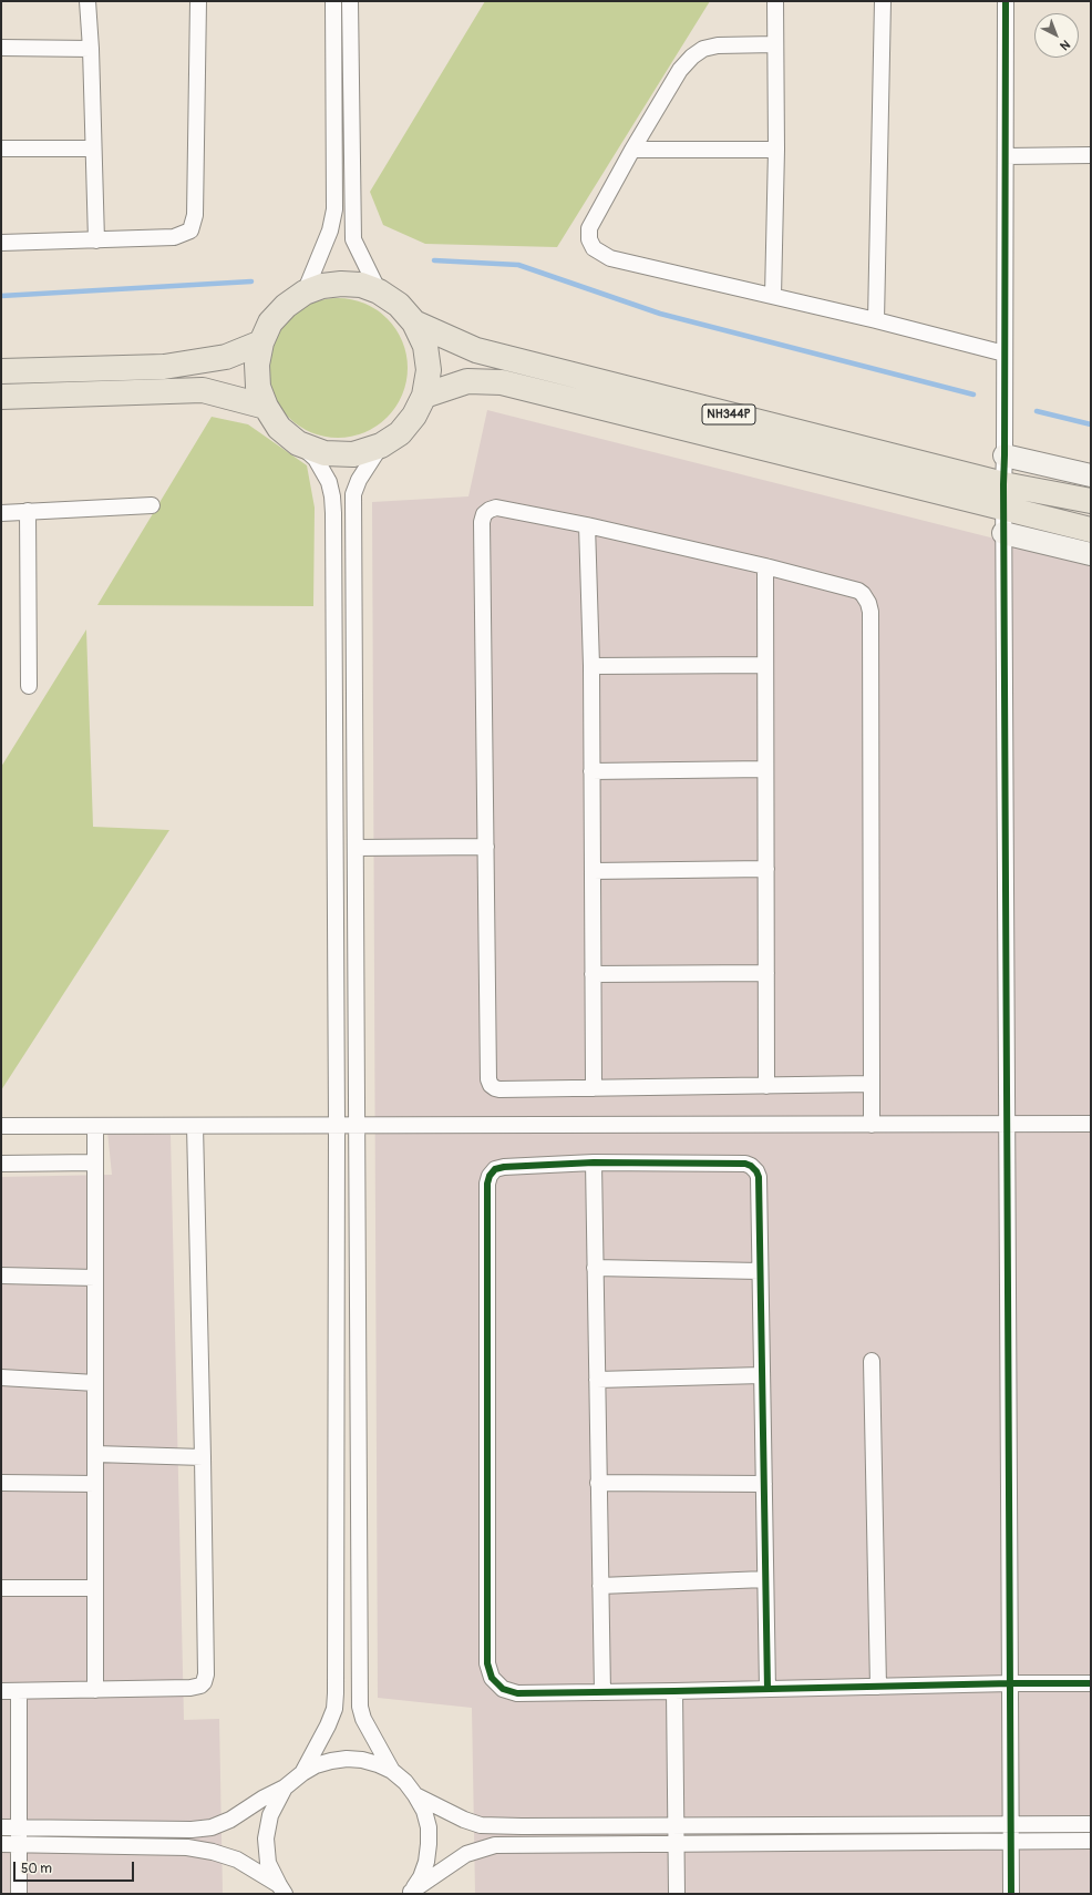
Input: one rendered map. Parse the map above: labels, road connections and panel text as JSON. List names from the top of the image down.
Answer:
{
  "streets": {
    "highway": ["NH344P"]
  },
  "scale_bar": "50 m",
  "north": "bottom right"
}
